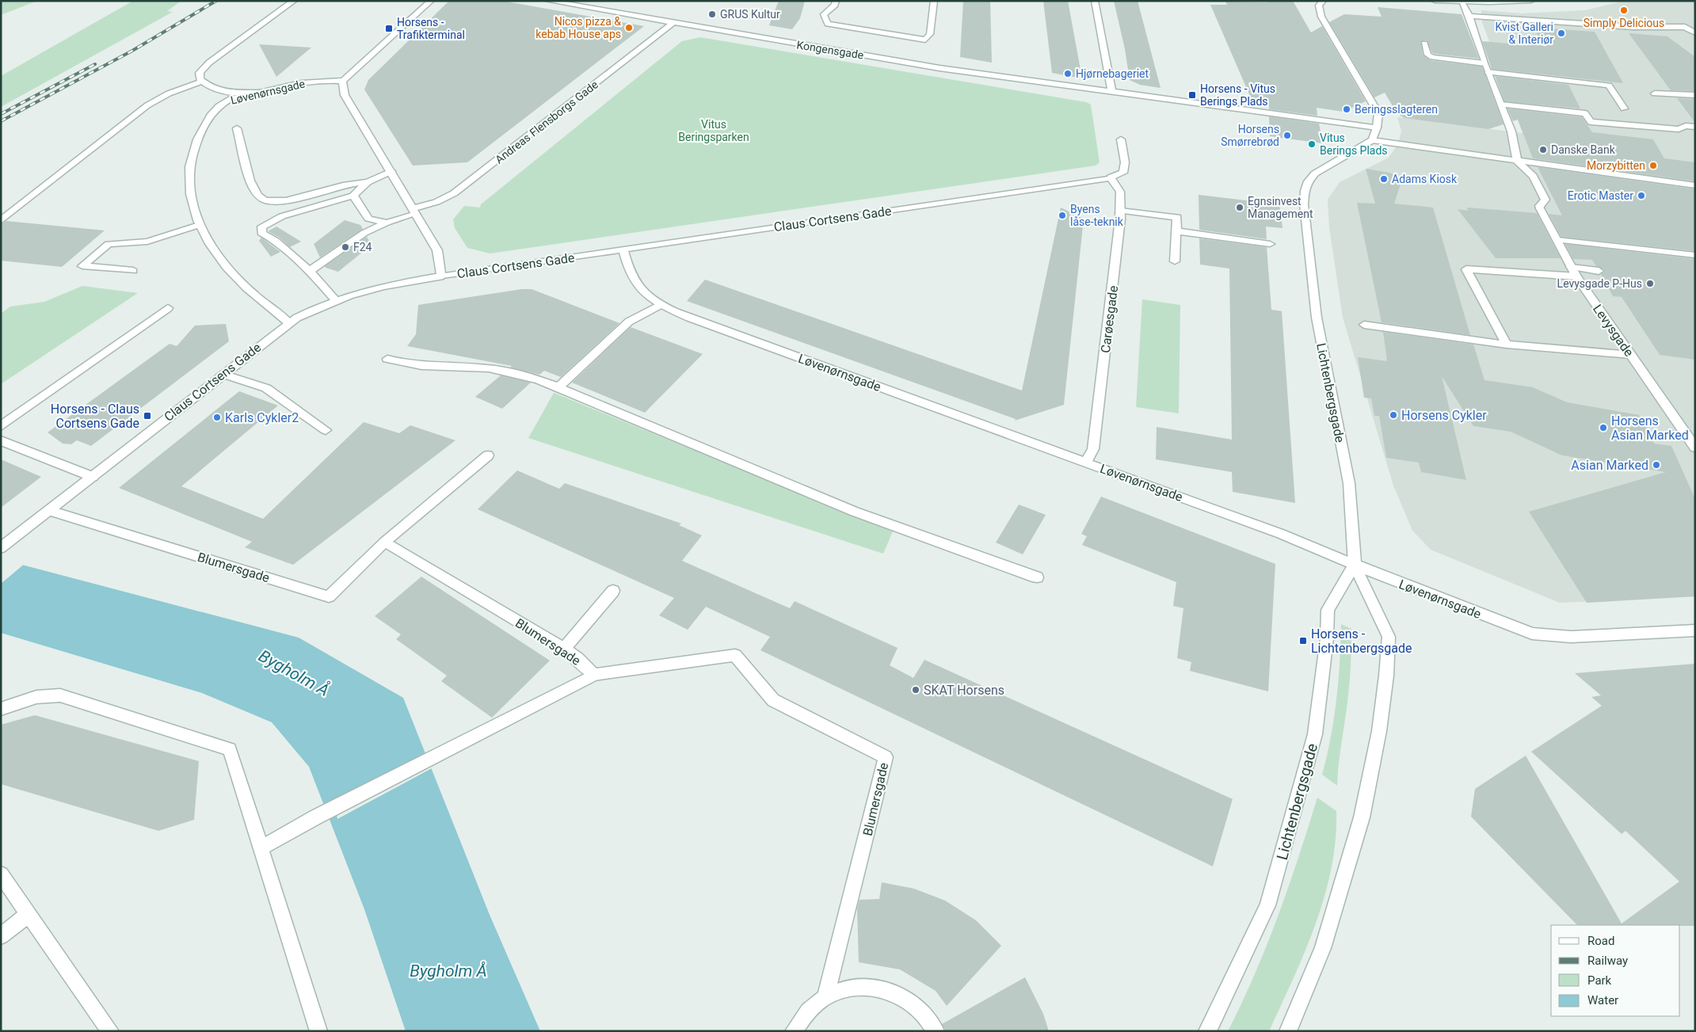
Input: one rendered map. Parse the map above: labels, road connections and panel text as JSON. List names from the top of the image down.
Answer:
{
  "streets": {
    "street": [
      "Kongensgade",
      "Løvenørnsgade",
      "Andreas Flensborgs Gade",
      "Claus Cortsens Gade",
      "Carøesgade",
      "Levysgade",
      "Lichtenbergsgade",
      "Blumersgade"
    ]
  },
  "crossings": [
    ["Kongensgade", "Andreas Flensborgs Gade"],
    ["Løvenørnsgade", "Claus Cortsens Gade"],
    ["Løvenørnsgade", "Carøesgade"],
    ["Løvenørnsgade", "Lichtenbergsgade"],
    ["Claus Cortsens Gade", "Carøesgade"],
    ["Claus Cortsens Gade", "Blumersgade"]
  ],
  "water": ["Bygholm Å"],
  "parks": ["Vitus Beringsparken"],
  "places": {
    "other": [
      "Simply Delicious",
      "GRUS Kultur",
      "Nicos pizza & kebab House aps",
      "Kvist Galleri & Interiør",
      "Hjørnebageriet",
      "Beringsslagteren",
      "Horsens Smørrebrød",
      "Vitus Berings Plads",
      "Danske Bank",
      "Morzybitten",
      "Adams Kiosk",
      "Erotic Master",
      "Egnsinvest Management",
      "Byens låse-teknik",
      "F24",
      "Levysgade P-Hus",
      "Horsens Cykler",
      "Karls Cykler2",
      "Horsens Asian Marked",
      "Asian Marked",
      "SKAT Horsens"
    ],
    "transit": [
      "Horsens - Trafikterminal",
      "Horsens - Vitus Berings Plads",
      "Horsens - Claus Cortsens Gade",
      "Horsens - Lichtenbergsgade"
    ]
  },
  "legend": [
    "Road",
    "Railway",
    "Park",
    "Water"
  ]
}
